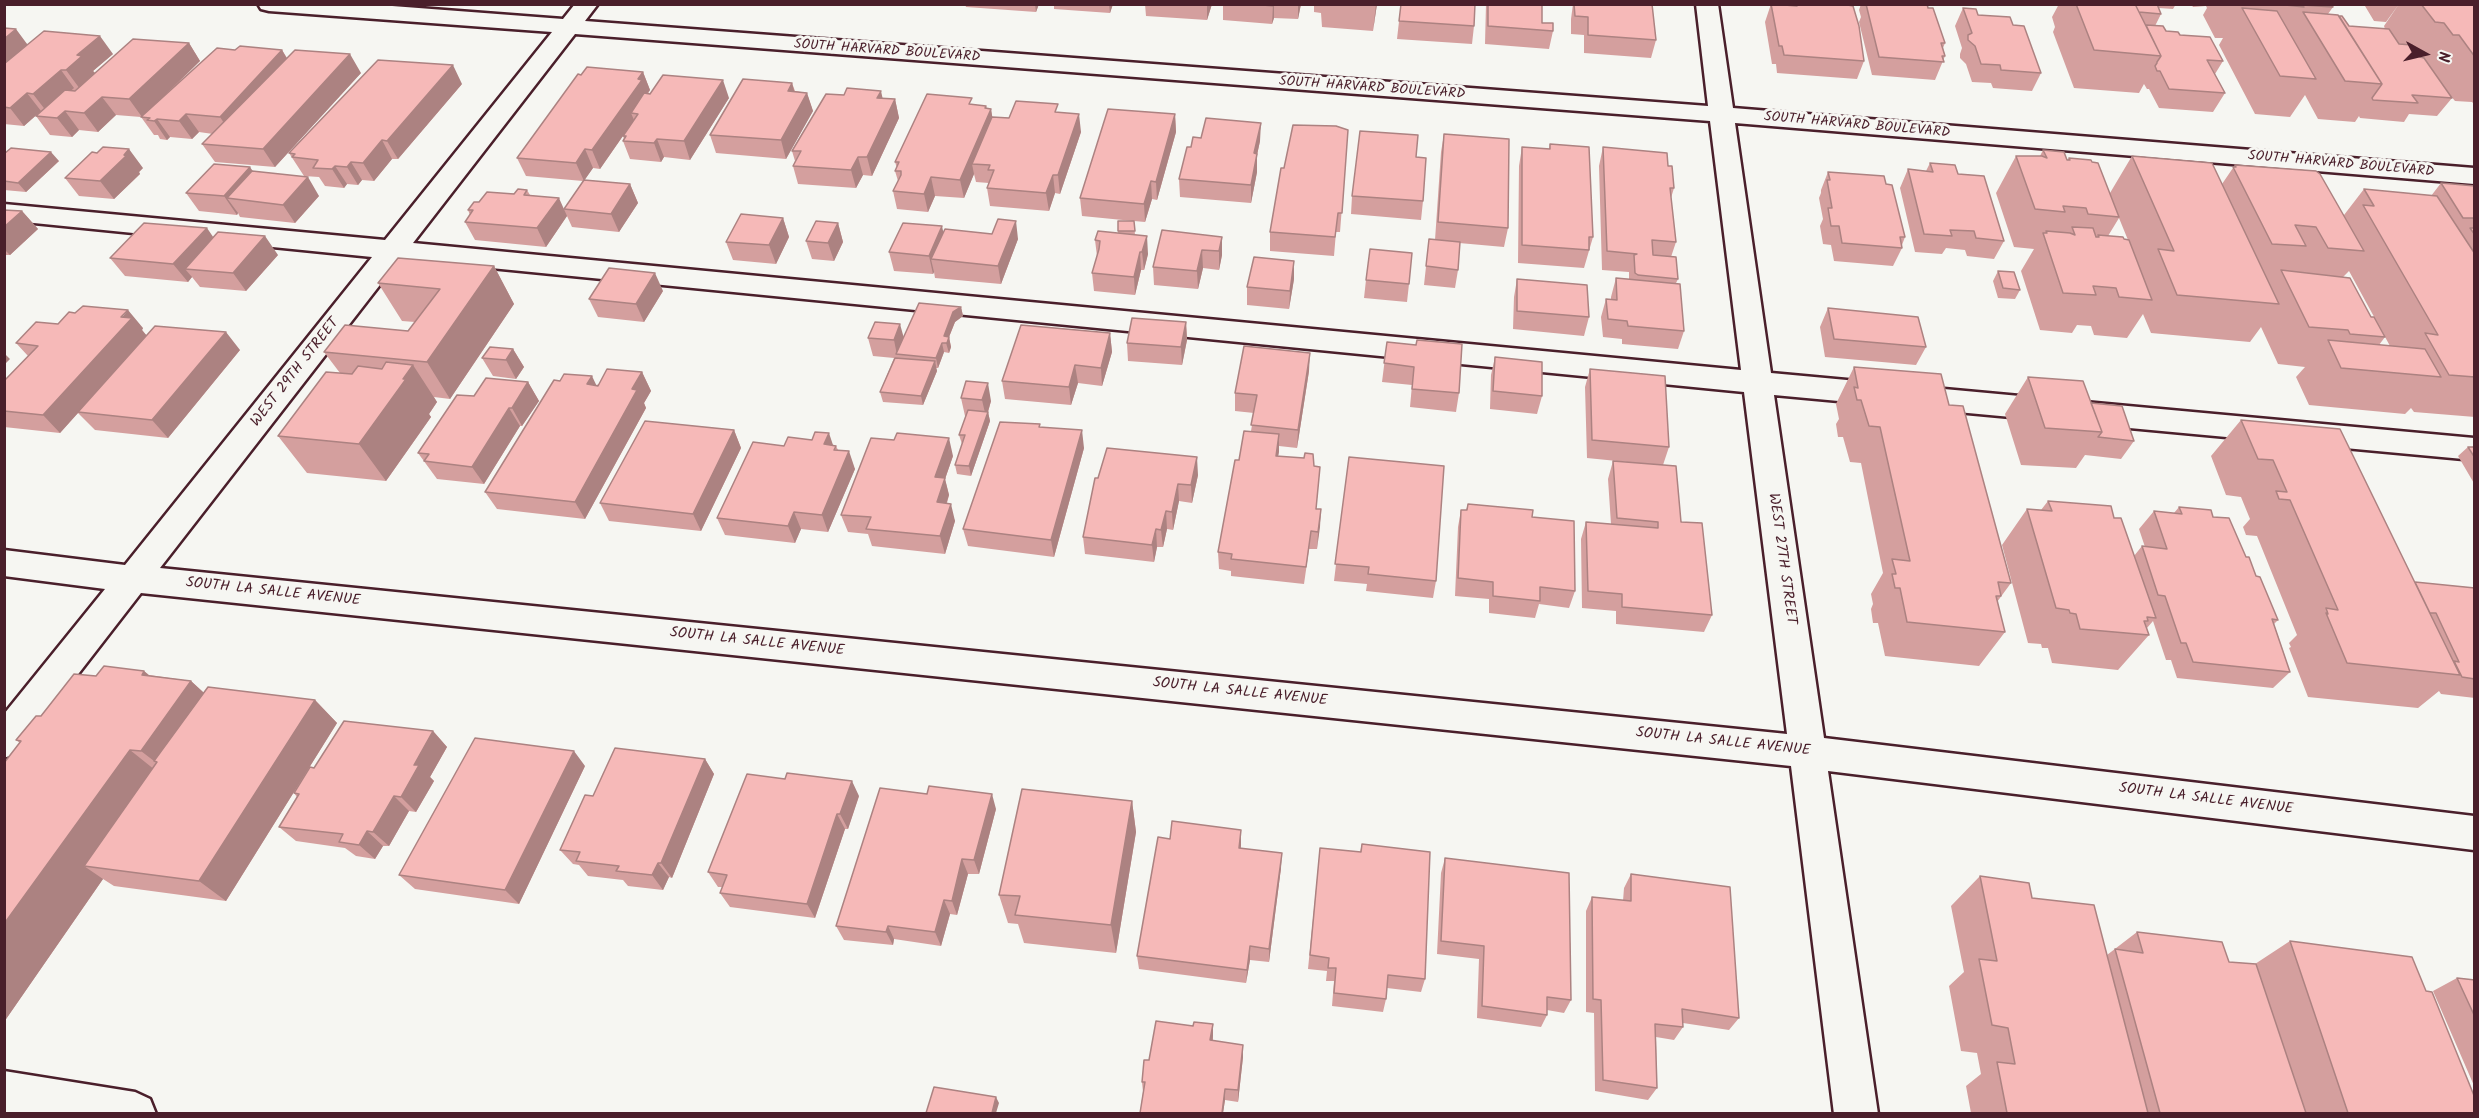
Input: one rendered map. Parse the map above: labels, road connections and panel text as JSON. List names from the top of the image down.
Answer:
{
  "streets": {
    "street": [
      "SOUTH HARVARD BOULEVARD",
      "WEST 29TH STREET",
      "WEST 27TH STREET",
      "SOUTH LA SALLE AVENUE"
    ]
  },
  "crossings": [
    ["SOUTH HARVARD BOULEVARD", "WEST 29TH STREET"],
    ["SOUTH HARVARD BOULEVARD", "WEST 27TH STREET"],
    ["WEST 29TH STREET", "SOUTH LA SALLE AVENUE"],
    ["WEST 27TH STREET", "SOUTH LA SALLE AVENUE"]
  ],
  "north": "right"
}
